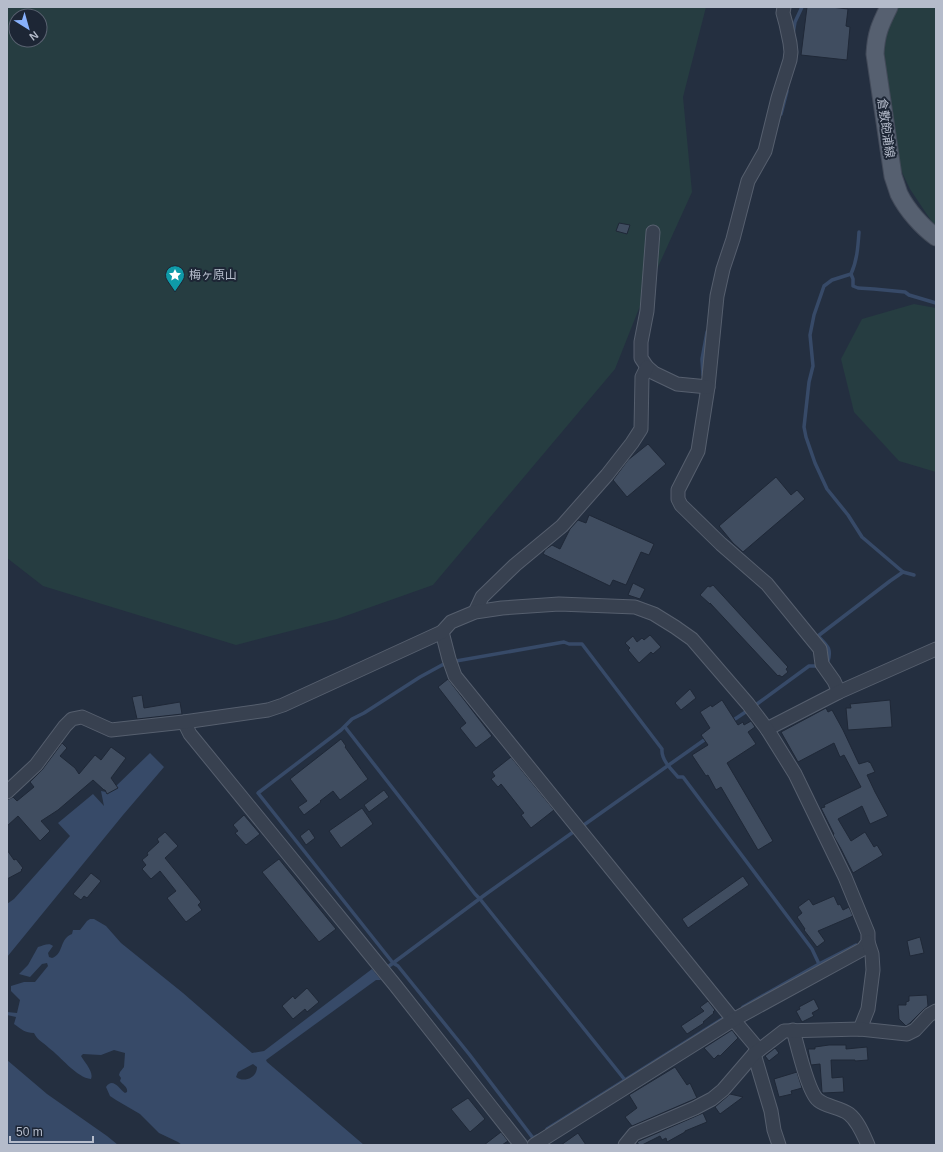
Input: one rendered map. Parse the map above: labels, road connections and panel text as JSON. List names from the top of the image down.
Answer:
{
  "streets": {
    "main road": ["倉敷飽浦線"]
  },
  "places": {
    "place": ["梅ヶ原山"]
  },
  "scale_bar": "50 m",
  "north": "bottom right"
}
